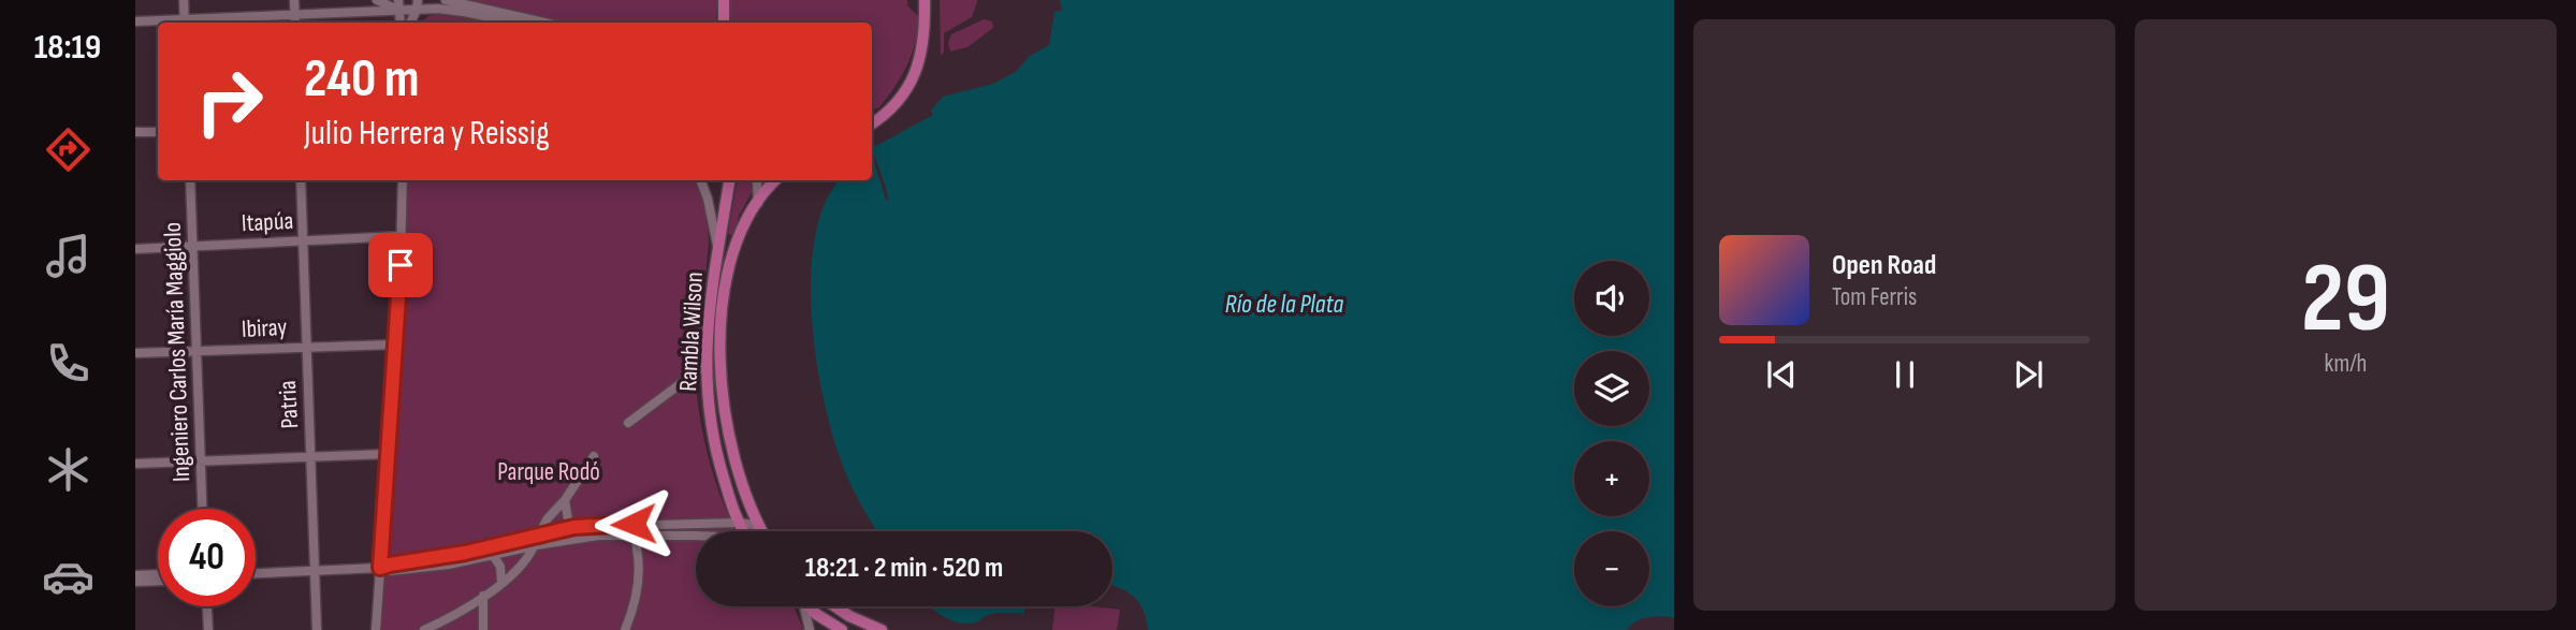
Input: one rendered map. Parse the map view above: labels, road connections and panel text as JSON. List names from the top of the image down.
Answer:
{
  "streets": {
    "main road": ["Rambla Wilson"],
    "street": [
      "Itapúa",
      "Ibiray",
      "Ingeniero Carlos María Maggiolo",
      "Patria"
    ]
  },
  "crossings": [
    ["Itapúa", "Ingeniero Carlos María Maggiolo"],
    ["Itapúa", "Patria"],
    ["Ibiray", "Ingeniero Carlos María Maggiolo"],
    ["Ibiray", "Patria"]
  ],
  "water": ["Río de la Plata"],
  "parks": ["Parque Rodó"],
  "page": {
    "tabs": "18:19",
    "tile": ["29", "km/h"],
    "turn": ["240 m", "Julio Herrera y Reissig"],
    "song": ["Open Road", "Tom Ferris"],
    "map_buttons": ["+", "−"],
    "limit": "40",
    "trip": "18:21 · 2 min · 520 m"
  }
}
